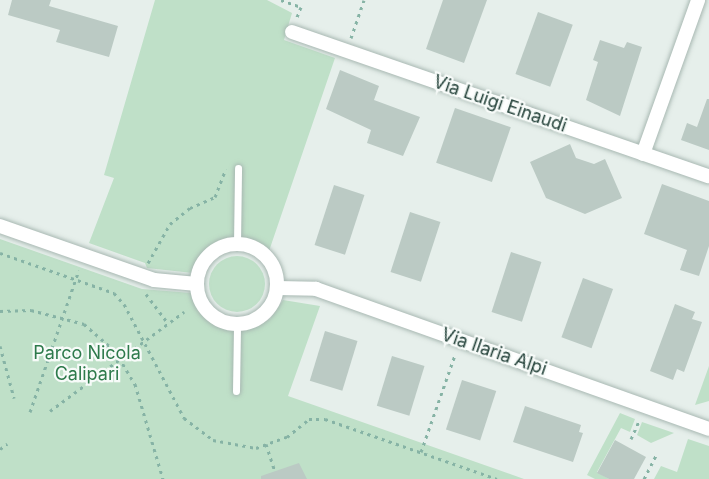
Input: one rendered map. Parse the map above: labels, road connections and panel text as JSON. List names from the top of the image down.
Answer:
{
  "streets": {
    "street": ["Via Luigi Einaudi", "Via Ilaria Alpi"]
  },
  "parks": ["Parco Nicola Calipari"]
}
